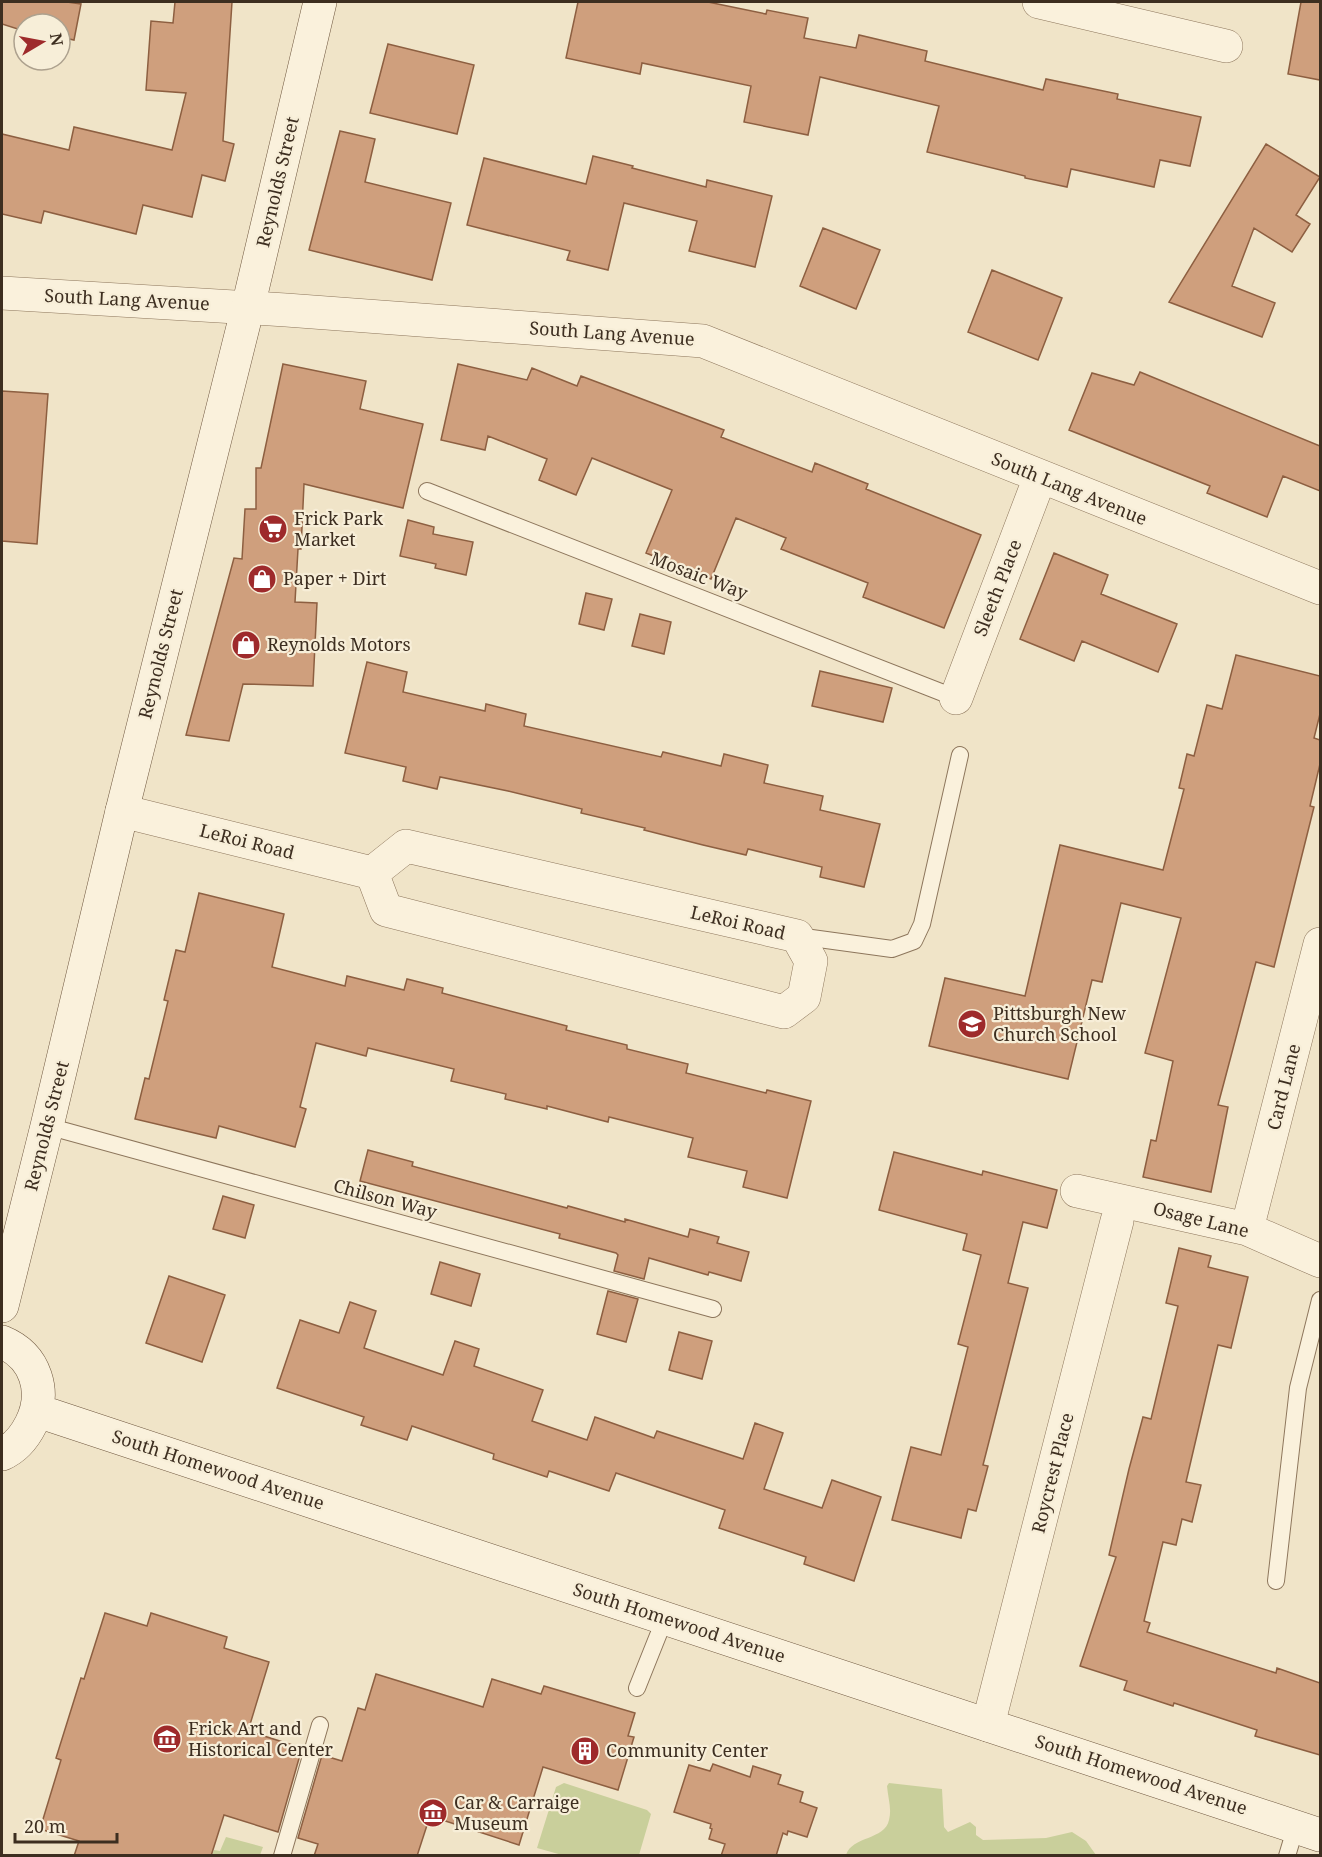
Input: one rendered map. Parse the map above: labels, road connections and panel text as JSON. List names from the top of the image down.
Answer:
{
  "streets": {
    "street": [
      "Reynolds Street",
      "South Lang Avenue",
      "Sleeth Place",
      "LeRoi Road",
      "Card Lane",
      "Osage Lane",
      "South Homewood Avenue",
      "Roycrest Place"
    ],
    "lane": ["Mosaic Way", "Chilson Way"]
  },
  "crossings": [
    ["Reynolds Street", "South Lang Avenue"],
    ["Reynolds Street", "LeRoi Road"],
    ["Reynolds Street", "Chilson Way"],
    ["South Lang Avenue", "Sleeth Place"],
    ["Mosaic Way", "Sleeth Place"],
    ["Card Lane", "Osage Lane"],
    ["South Homewood Avenue", "Roycrest Place"]
  ],
  "places": {
    "supermarket": ["Frick Park Market"],
    "shop": ["Paper + Dirt", "Reynolds Motors"],
    "school or university": ["Pittsburgh New Church School"],
    "museum": ["Frick Art and Historical Center", "Car & Carraige Museum"],
    "building": ["Community Center"]
  },
  "scale_bar": "20 m",
  "north": "right"
}
